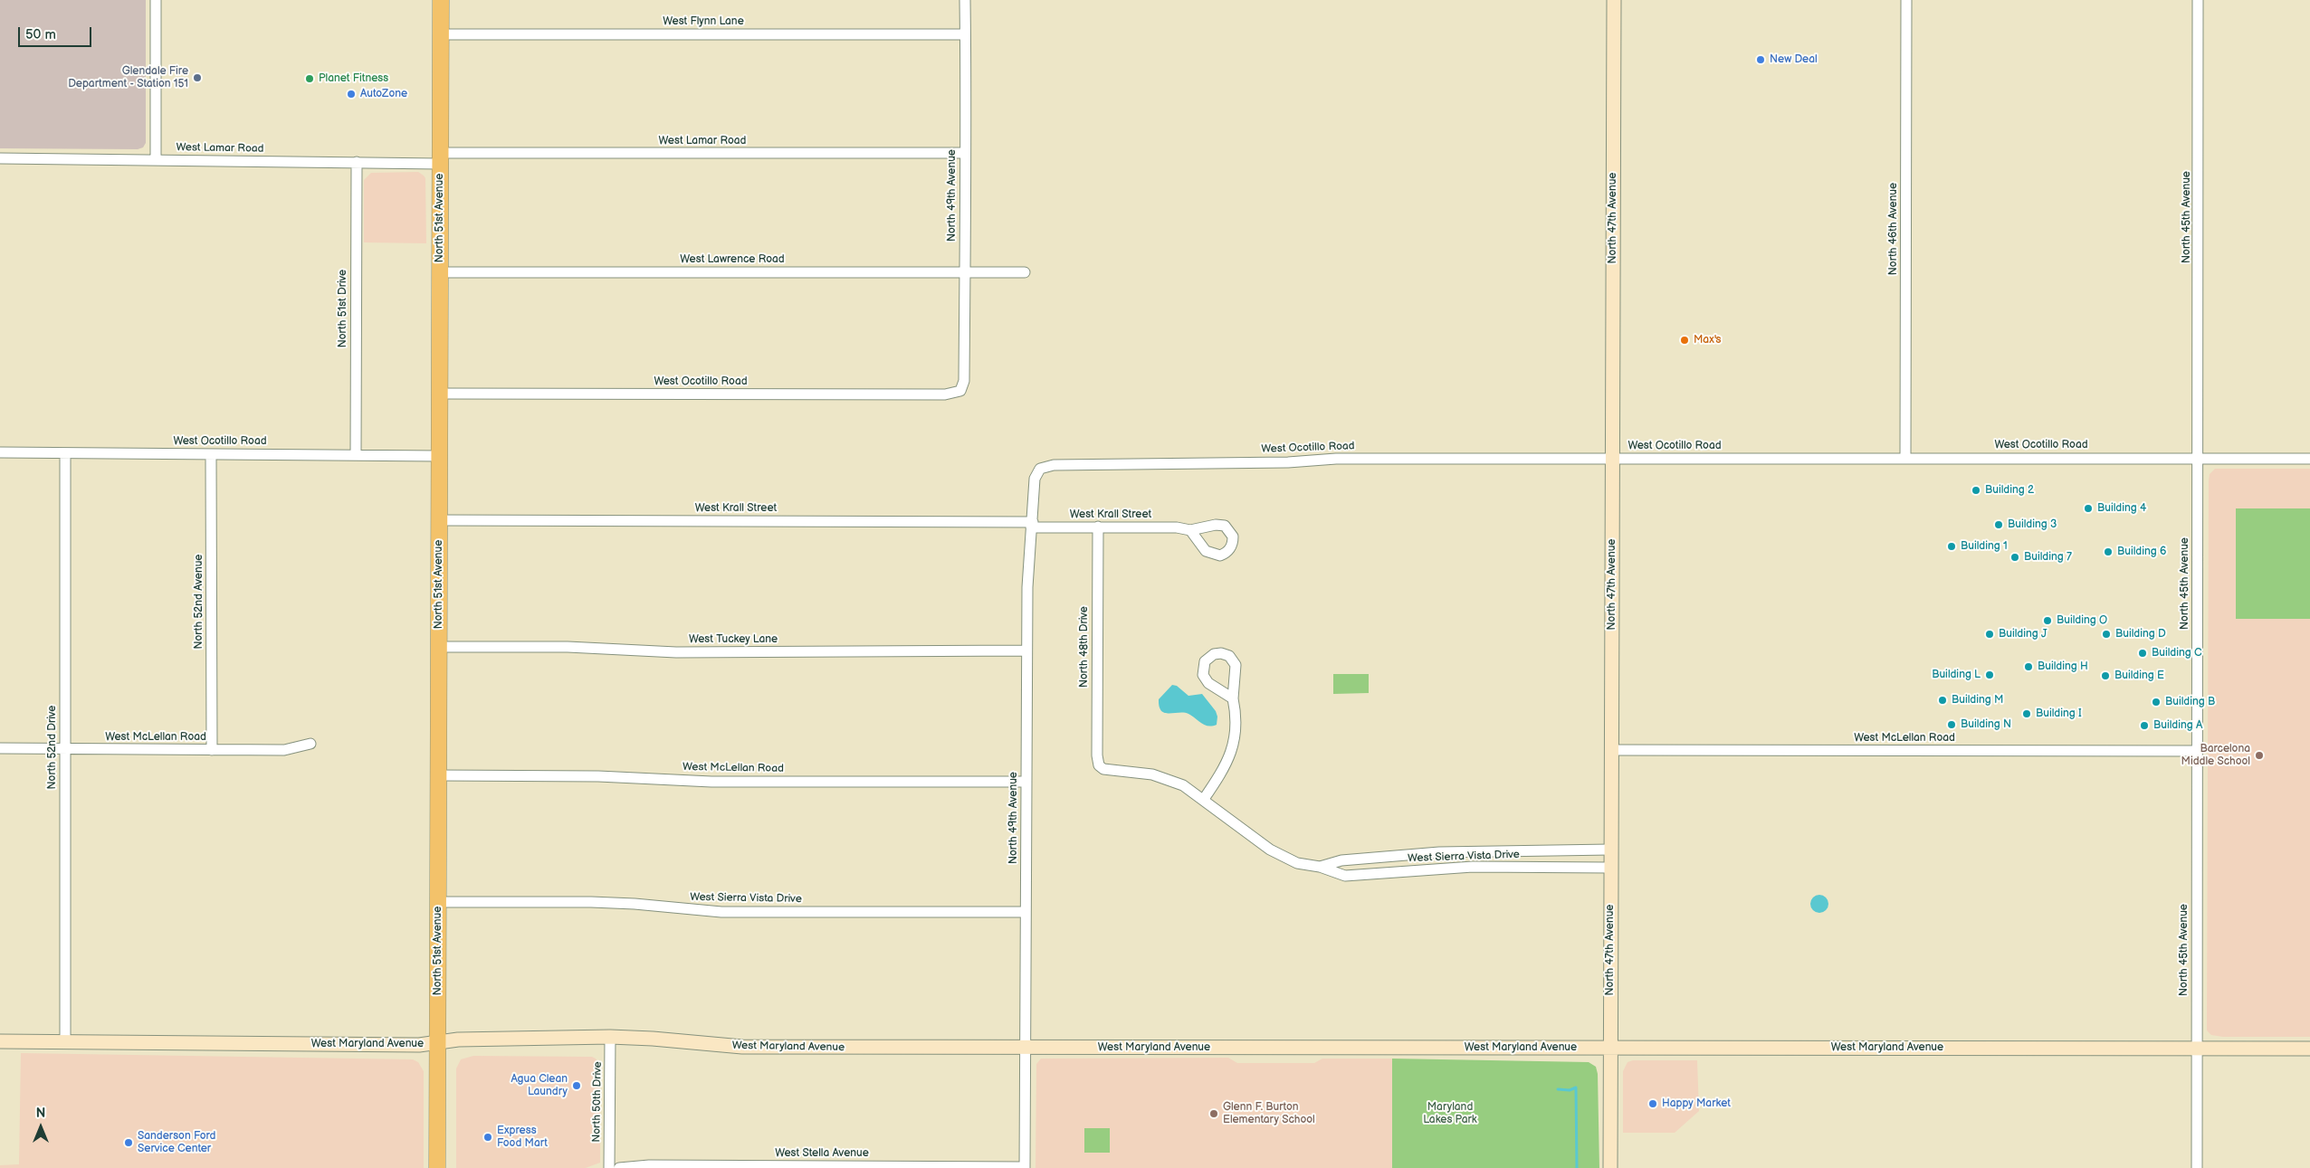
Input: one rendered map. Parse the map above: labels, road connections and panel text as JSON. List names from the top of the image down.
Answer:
{
  "streets": {
    "main road": ["North 51st Avenue"],
    "street": [
      "West Flynn Lane",
      "West Lamar Road",
      "North 49th Avenue",
      "North 45th Avenue",
      "North 47th Avenue",
      "North 46th Avenue",
      "West Lawrence Road",
      "North 51st Drive",
      "West Ocotillo Road",
      "West Krall Street",
      "North 52nd Avenue",
      "West Tuckey Lane",
      "North 48th Drive",
      "West McLellan Road",
      "North 52nd Drive",
      "West Sierra Vista Drive",
      "West Maryland Avenue",
      "North 50th Drive",
      "West Stella Avenue"
    ]
  },
  "crossings": [
    ["West Flynn Lane", "North 49th Avenue"],
    ["West Flynn Lane", "North 51st Avenue"],
    ["West Lamar Road", "North 49th Avenue"],
    ["West Lamar Road", "North 51st Avenue"],
    ["West Lamar Road", "North 51st Drive"],
    ["North 49th Avenue", "West Lawrence Road"],
    ["North 49th Avenue", "West Ocotillo Road"],
    ["North 49th Avenue", "West Krall Street"],
    ["North 49th Avenue", "West Tuckey Lane"],
    ["North 49th Avenue", "West McLellan Road"],
    ["North 49th Avenue", "West Sierra Vista Drive"],
    ["North 49th Avenue", "West Maryland Avenue"],
    ["North 49th Avenue", "West Stella Avenue"],
    ["North 45th Avenue", "West Ocotillo Road"],
    ["North 45th Avenue", "West McLellan Road"],
    ["North 45th Avenue", "West Maryland Avenue"],
    ["North 51st Avenue", "West Lawrence Road"],
    ["North 51st Avenue", "West Ocotillo Road"],
    ["North 51st Avenue", "West Krall Street"],
    ["North 51st Avenue", "West Tuckey Lane"],
    ["North 51st Avenue", "West McLellan Road"],
    ["North 51st Avenue", "West Sierra Vista Drive"],
    ["North 51st Avenue", "West Maryland Avenue"],
    ["North 47th Avenue", "West Ocotillo Road"],
    ["North 47th Avenue", "West McLellan Road"],
    ["North 47th Avenue", "West Sierra Vista Drive"],
    ["North 47th Avenue", "West Maryland Avenue"],
    ["North 46th Avenue", "West Ocotillo Road"],
    ["North 51st Drive", "West Ocotillo Road"],
    ["West Ocotillo Road", "North 52nd Avenue"],
    ["West Ocotillo Road", "North 52nd Drive"],
    ["West Krall Street", "North 48th Drive"],
    ["North 52nd Avenue", "West McLellan Road"],
    ["North 48th Drive", "West Sierra Vista Drive"],
    ["West McLellan Road", "North 52nd Drive"],
    ["North 52nd Drive", "West Maryland Avenue"],
    ["West Maryland Avenue", "North 50th Drive"]
  ],
  "parks": ["Maryland Lakes Park"],
  "places": [
    "New Deal",
    "Glendale Fire Department - Station 151",
    "Planet Fitness",
    "AutoZone",
    "Max's",
    "Building 2",
    "Building 4",
    "Building 3",
    "Building 1",
    "Building 6",
    "Building 7",
    "Building O",
    "Building J",
    "Building D",
    "Building C",
    "Building H",
    "Building L",
    "Building E",
    "Building M",
    "Building B",
    "Building I",
    "Building N",
    "Building A",
    "Barcelona Middle School",
    "Agua Clean Laundry",
    "Happy Market",
    "Glenn F. Burton Elementary School",
    "Express Food Mart",
    "Sanderson Ford Service Center"
  ],
  "scale_bar": "50 m",
  "north": "top"
}
